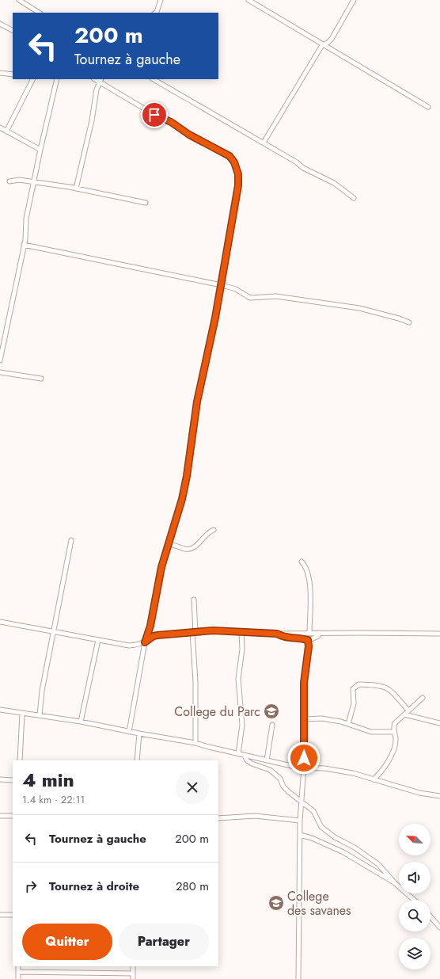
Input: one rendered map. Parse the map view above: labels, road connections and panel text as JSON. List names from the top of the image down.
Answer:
{
  "places": {
    "school or university": ["College du Parc", "College des savanes"]
  },
  "north": "top left",
  "page": {
    "turn": ["200 m", "Tournez à gauche"],
    "heading": ["4 min", "1.4 km · 22:11"],
    "list": [
      {
        "name": "Tournez à gauche",
        "value": "200 m"
      },
      {
        "name": "Tournez à droite",
        "value": "280 m"
      }
    ],
    "buttons": ["Quitter", "Partager"]
  }
}
